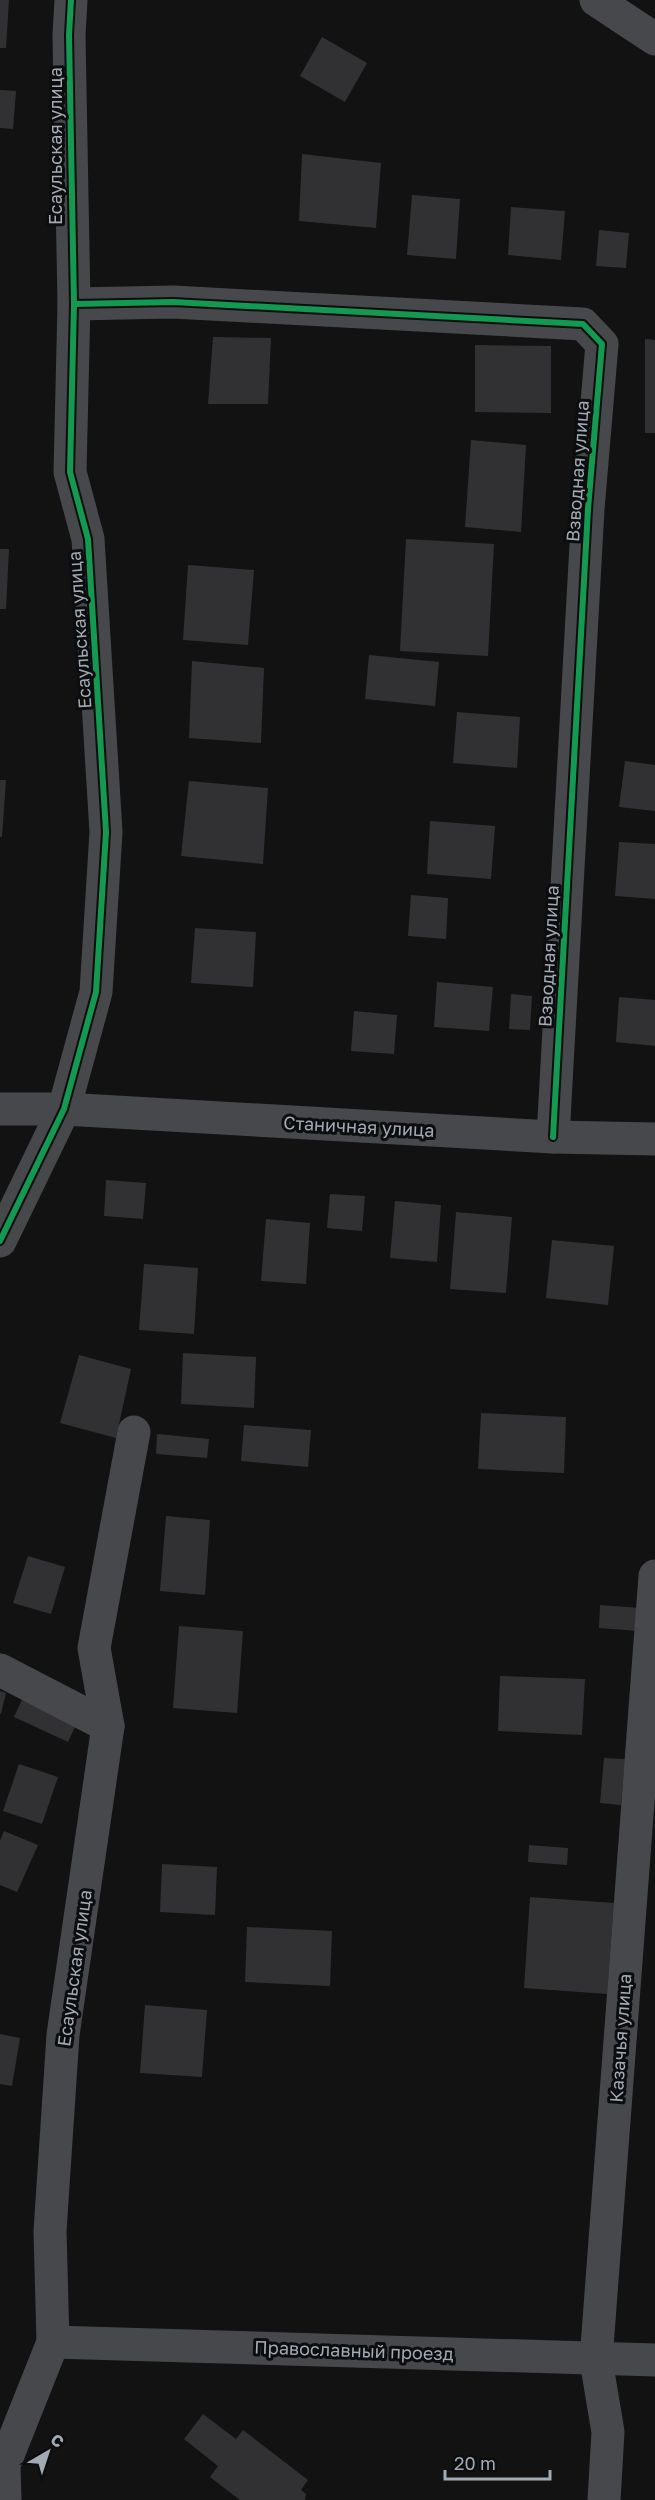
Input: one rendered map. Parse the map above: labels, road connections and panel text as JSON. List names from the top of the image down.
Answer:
{
  "streets": {
    "street": [
      "Есаульская улица",
      "Взводная улица",
      "Станичная улица",
      "Казачья улица",
      "Православный проезд"
    ]
  },
  "crossings": [
    ["Есаульская улица", "Взводная улица"],
    ["Есаульская улица", "Станичная улица"],
    ["Есаульская улица", "Православный проезд"],
    ["Взводная улица", "Станичная улица"],
    ["Казачья улица", "Православный проезд"]
  ],
  "scale_bar": "20 m",
  "north": "top right"
}
